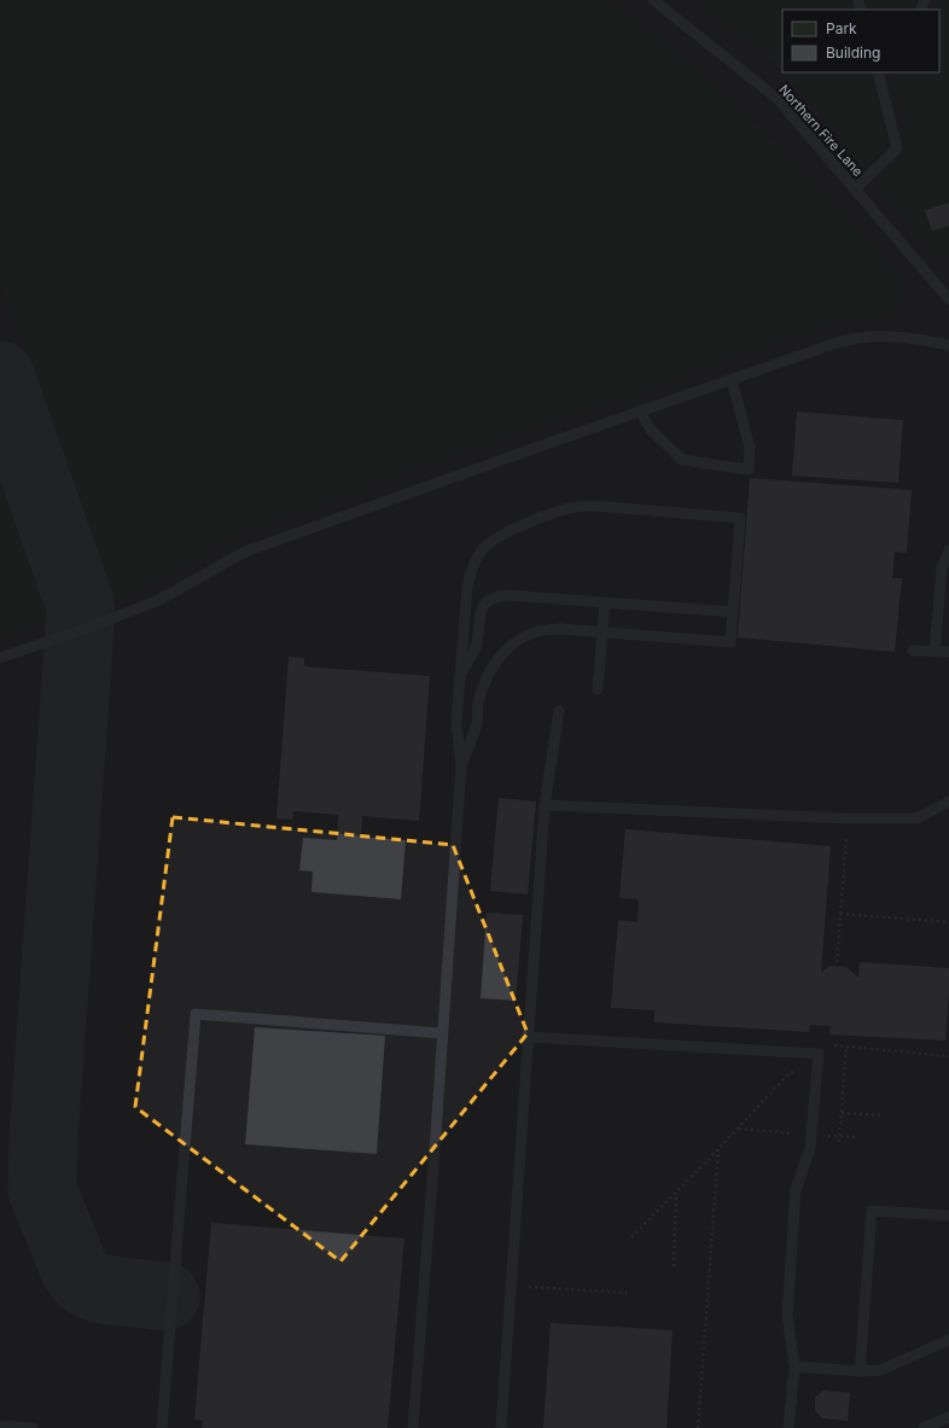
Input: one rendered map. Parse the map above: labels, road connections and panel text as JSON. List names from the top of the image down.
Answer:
{
  "streets": {
    "lane": ["Northern Fire Lane"]
  },
  "legend": ["Park", "Building"]
}
